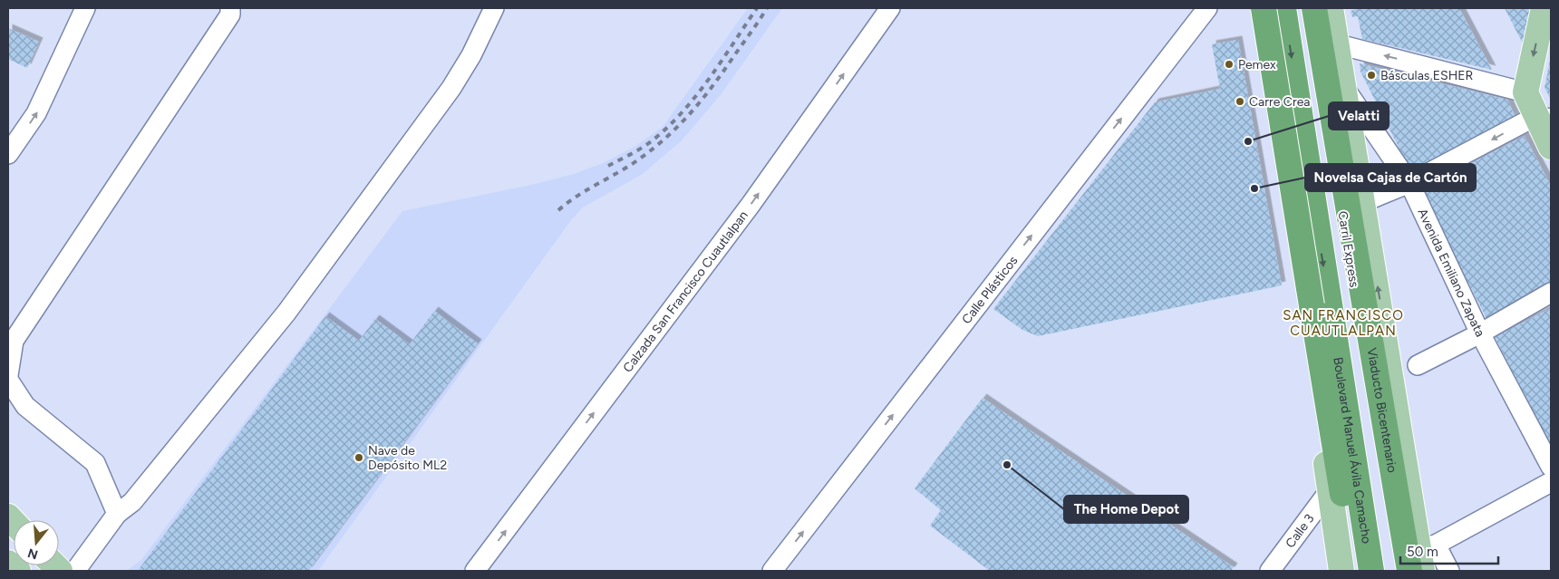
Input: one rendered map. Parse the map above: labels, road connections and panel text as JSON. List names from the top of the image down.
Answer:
{
  "streets": {
    "highway": ["Carril Express", "Viaducto Bicentenario", "Boulevard Manuel Ávila Camacho"],
    "street": [
      "Avenida Emiliano Zapata",
      "Calle Plásticos",
      "Calzada San Francisco Cuautlalpan",
      "Calle 3"
    ]
  },
  "one_way": ["Calle Plásticos", "Calzada San Francisco Cuautlalpan"],
  "districts": ["SAN FRANCISCO CUAUTLALPAN"],
  "places": [
    "Pemex",
    "Básculas ESHER",
    "Carre Crea",
    "Velatti",
    "Novelsa Cajas de Cartón",
    "Nave de Depósito ML2",
    "The Home Depot"
  ],
  "scale_bar": "50 m",
  "north": "bottom"
}
